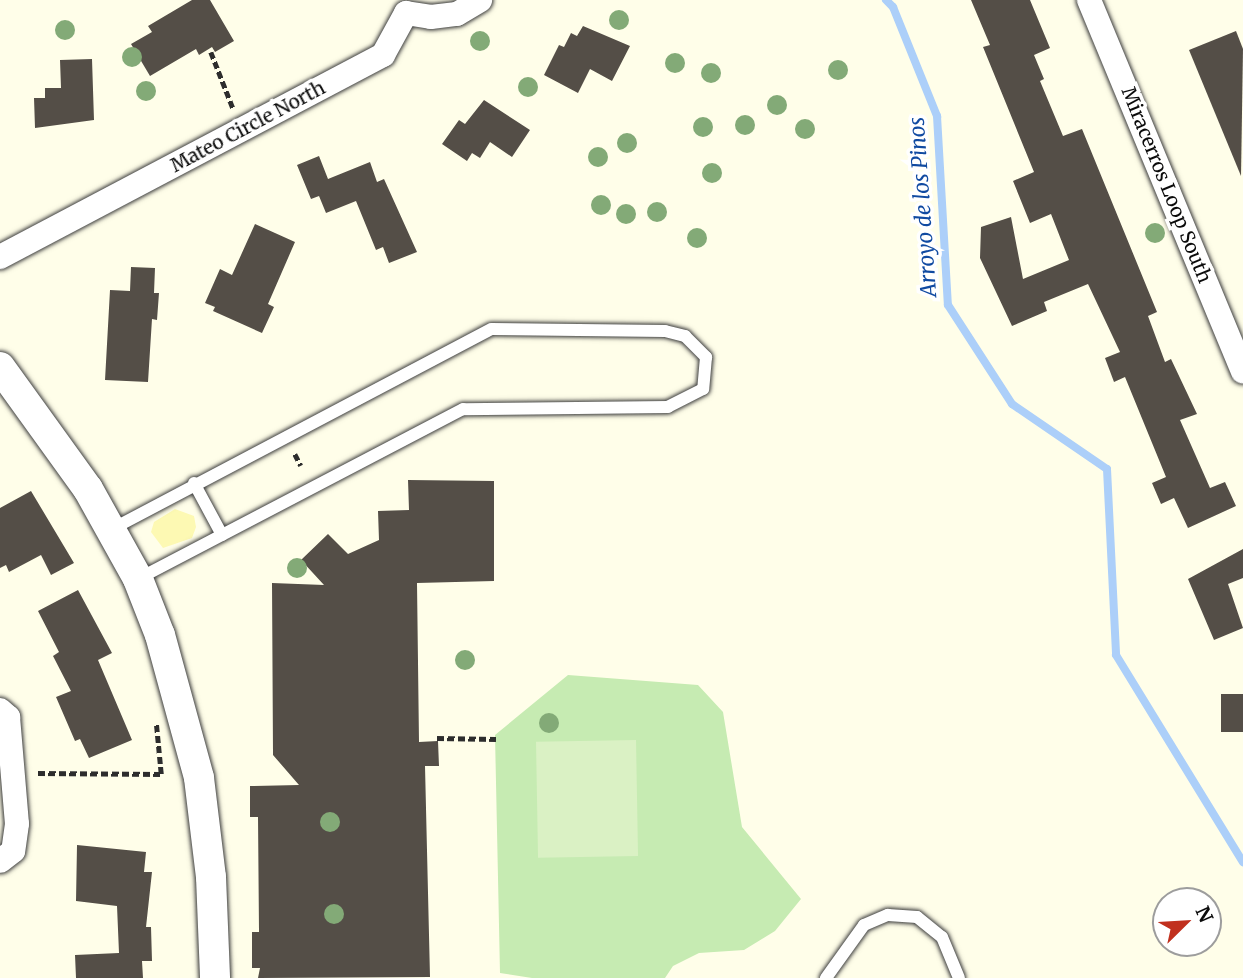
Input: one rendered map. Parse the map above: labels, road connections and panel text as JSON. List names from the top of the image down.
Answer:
{
  "streets": {
    "street": ["Mateo Circle North", "Miracerros Loop South"]
  },
  "water": ["Arroyo de los Pinos"],
  "north": "top right"
}
